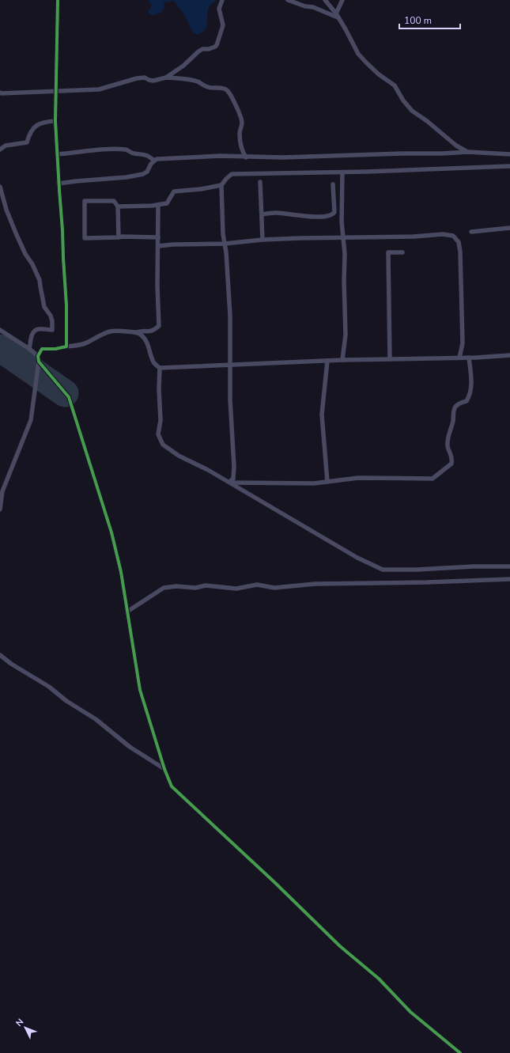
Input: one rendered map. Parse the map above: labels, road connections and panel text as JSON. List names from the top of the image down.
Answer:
{
  "scale_bar": "100 m",
  "north": "top left"
}
